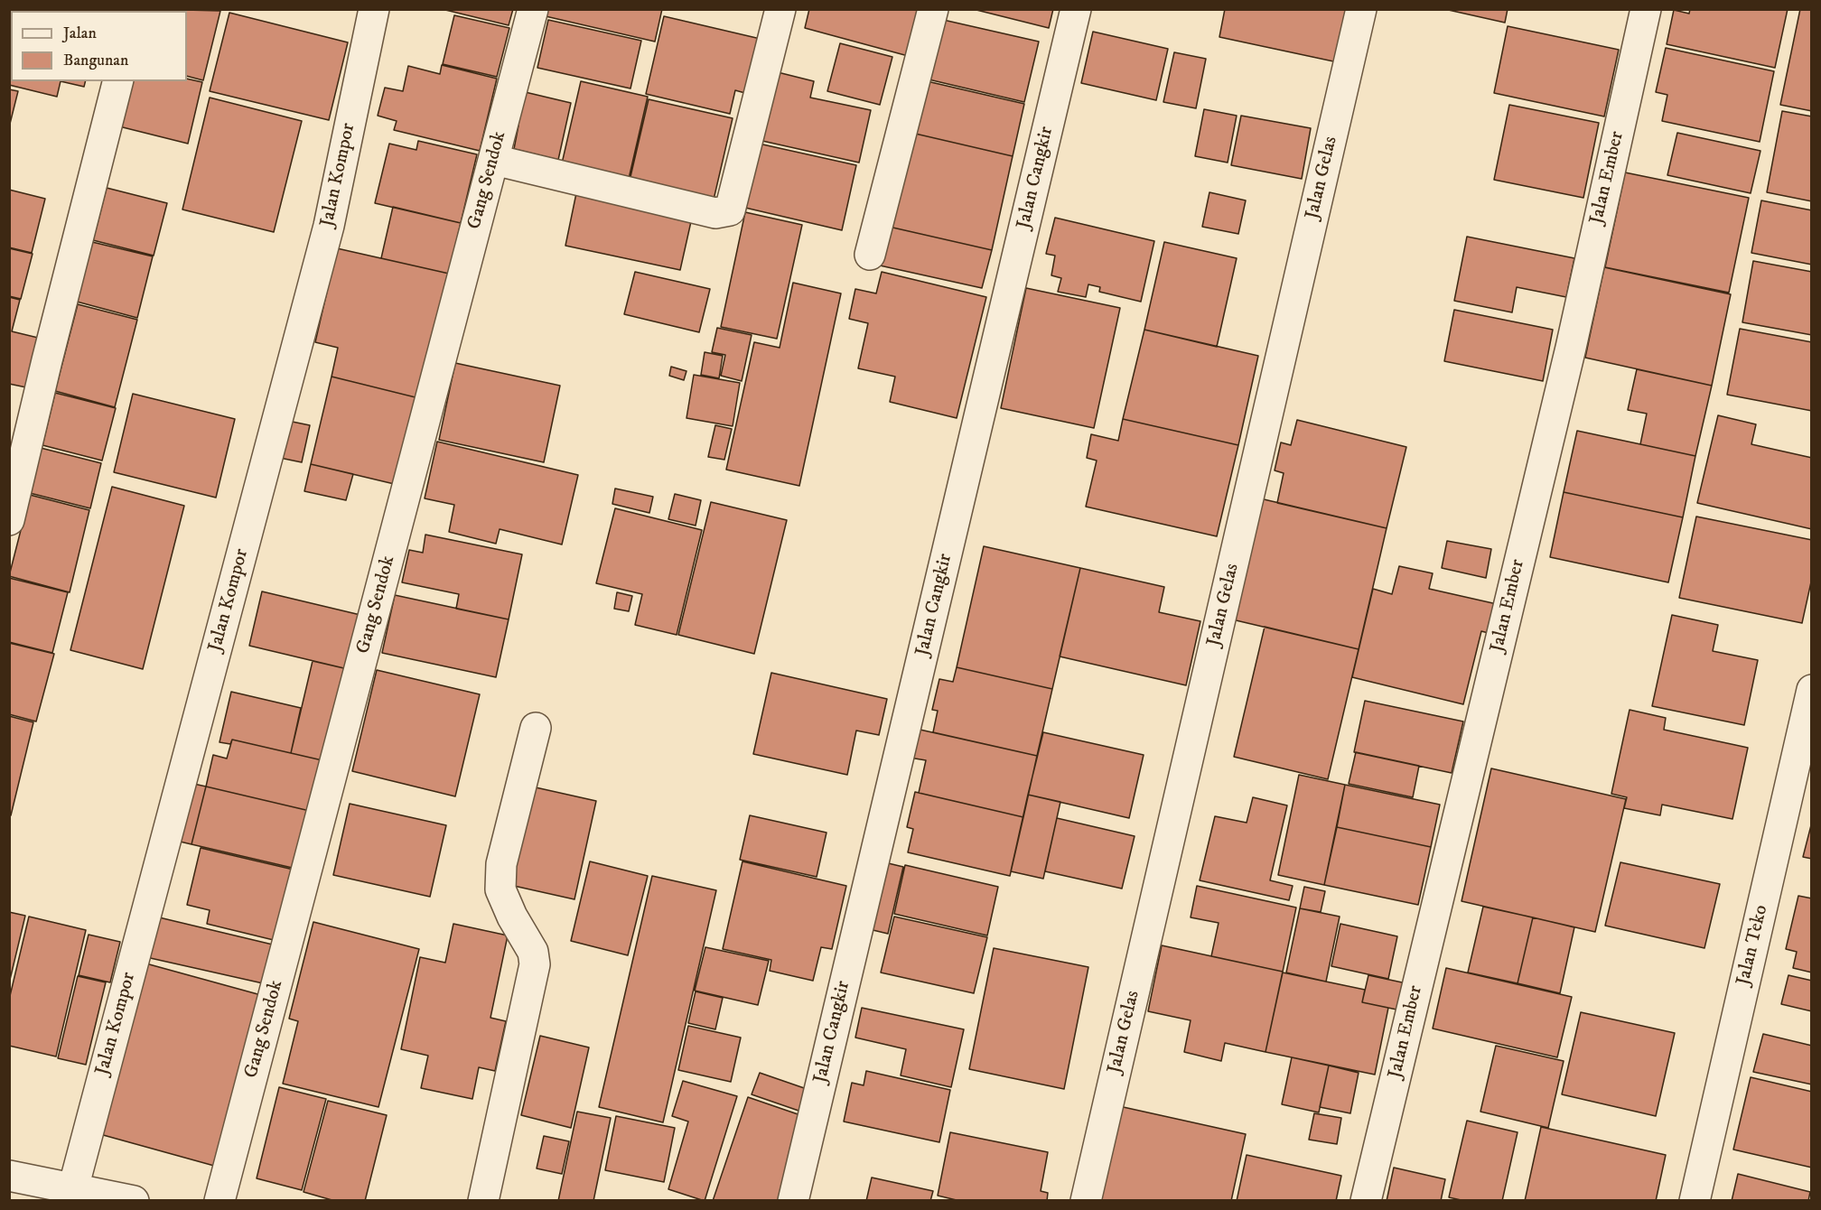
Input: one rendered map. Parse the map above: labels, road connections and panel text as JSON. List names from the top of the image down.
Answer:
{
  "streets": {
    "street": [
      "Jalan Kompor",
      "Jalan Cangkir",
      "Jalan Gelas",
      "Jalan Ember",
      "Gang Sendok",
      "Jalan Teko"
    ]
  },
  "legend": ["Jalan", "Bangunan"]
}
